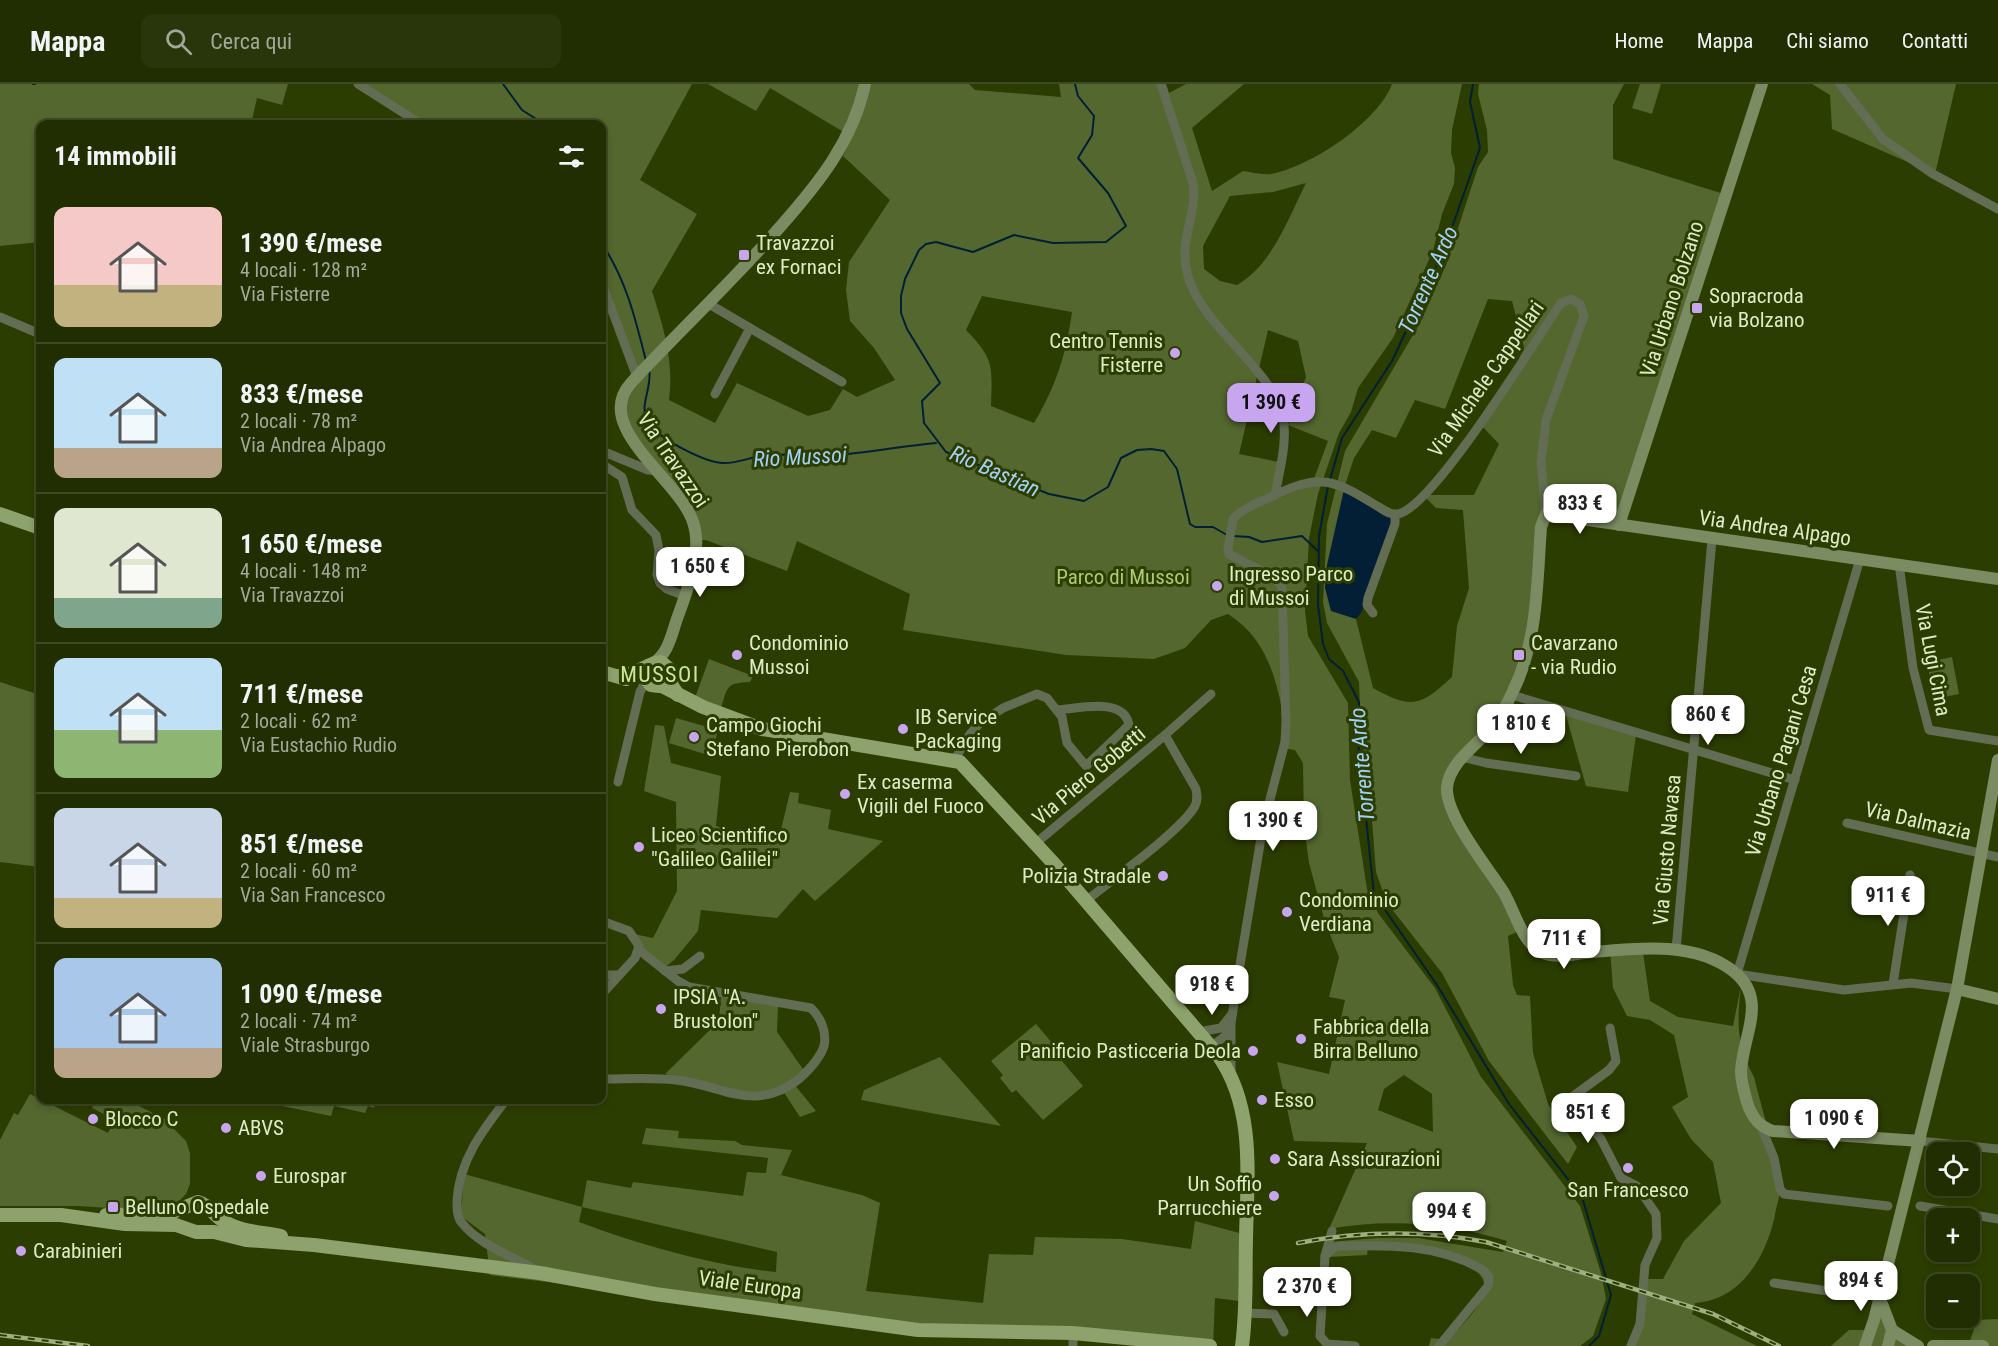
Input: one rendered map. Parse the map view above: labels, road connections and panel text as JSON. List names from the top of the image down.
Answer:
{
  "streets": {
    "main road": ["Viale Europa"],
    "street": [
      "Via Urbano Bolzano",
      "Via Michele Cappellari",
      "Via Travazzoi",
      "Via Andrea Alpago",
      "Via Lugi Cima",
      "Via Urbano Pagani Cesa",
      "Via Piero Gobetti",
      "Via Dalmazia",
      "Via Giusto Navasa"
    ]
  },
  "crossings": [
    ["Via Urbano Bolzano", "Via Andrea Alpago"],
    ["Via Michele Cappellari", "Via Andrea Alpago"],
    ["Via Andrea Alpago", "Via Lugi Cima"],
    ["Via Andrea Alpago", "Via Urbano Pagani Cesa"],
    ["Via Andrea Alpago", "Via Giusto Navasa"]
  ],
  "districts": ["MUSSOI"],
  "water": ["Torrente Ardo", "Rio Mussoi", "Rio Bastian"],
  "parks": ["Parco di Mussoi"],
  "places": {
    "transit": [
      "Travazzoi ex Fornaci",
      "Sopracroda via Bolzano",
      "Cavarzano - via Rudio",
      "Belluno Ospedale"
    ],
    "other": [
      "Centro Tennis Fisterre",
      "Ingresso Parco di Mussoi",
      "Condominio Mussoi",
      "IB Service Packaging",
      "Campo Giochi Stefano Pierobon",
      "Ex caserma Vigili del Fuoco",
      "Liceo Scientifico \"Galileo Galilei\"",
      "Polizia Stradale",
      "Condominio Verdiana",
      "IPSIA \"A. Brustolon\"",
      "Fabbrica della Birra Belluno",
      "Panificio Pasticceria Deola",
      "Esso",
      "Blocco C",
      "ABVS",
      "Sara Assicurazioni",
      "San Francesco",
      "Eurospar",
      "Un Soffio Parrucchiere",
      "Carabinieri"
    ]
  },
  "page": {
    "header": "Mappa",
    "search": "Cerca qui",
    "nav": [
      "Home",
      "Mappa",
      "Chi siamo",
      "Contatti"
    ],
    "heading": "14 immobili",
    "list": [
      {
        "name": "1 390 €/mese",
        "note": "4 locali · 128 m² · Via Fisterre"
      },
      {
        "name": "833 €/mese",
        "note": "2 locali · 78 m² · Via Andrea Alpago"
      },
      {
        "name": "1 650 €/mese",
        "note": "4 locali · 148 m² · Via Travazzoi"
      },
      {
        "name": "711 €/mese",
        "note": "2 locali · 62 m² · Via Eustachio Rudio"
      },
      {
        "name": "851 €/mese",
        "note": "2 locali · 60 m² · Via San Francesco"
      },
      {
        "name": "1 090 €/mese",
        "note": "2 locali · 74 m² · Viale Strasburgo"
      }
    ],
    "price": [
      "1 390 €",
      "833 €",
      "1 650 €",
      "860 €",
      "1 810 €",
      "1 390 €",
      "911 €",
      "711 €",
      "918 €",
      "851 €",
      "1 090 €",
      "994 €",
      "894 €",
      "2 370 €"
    ],
    "map_buttons": ["+", "−"]
  }
}
